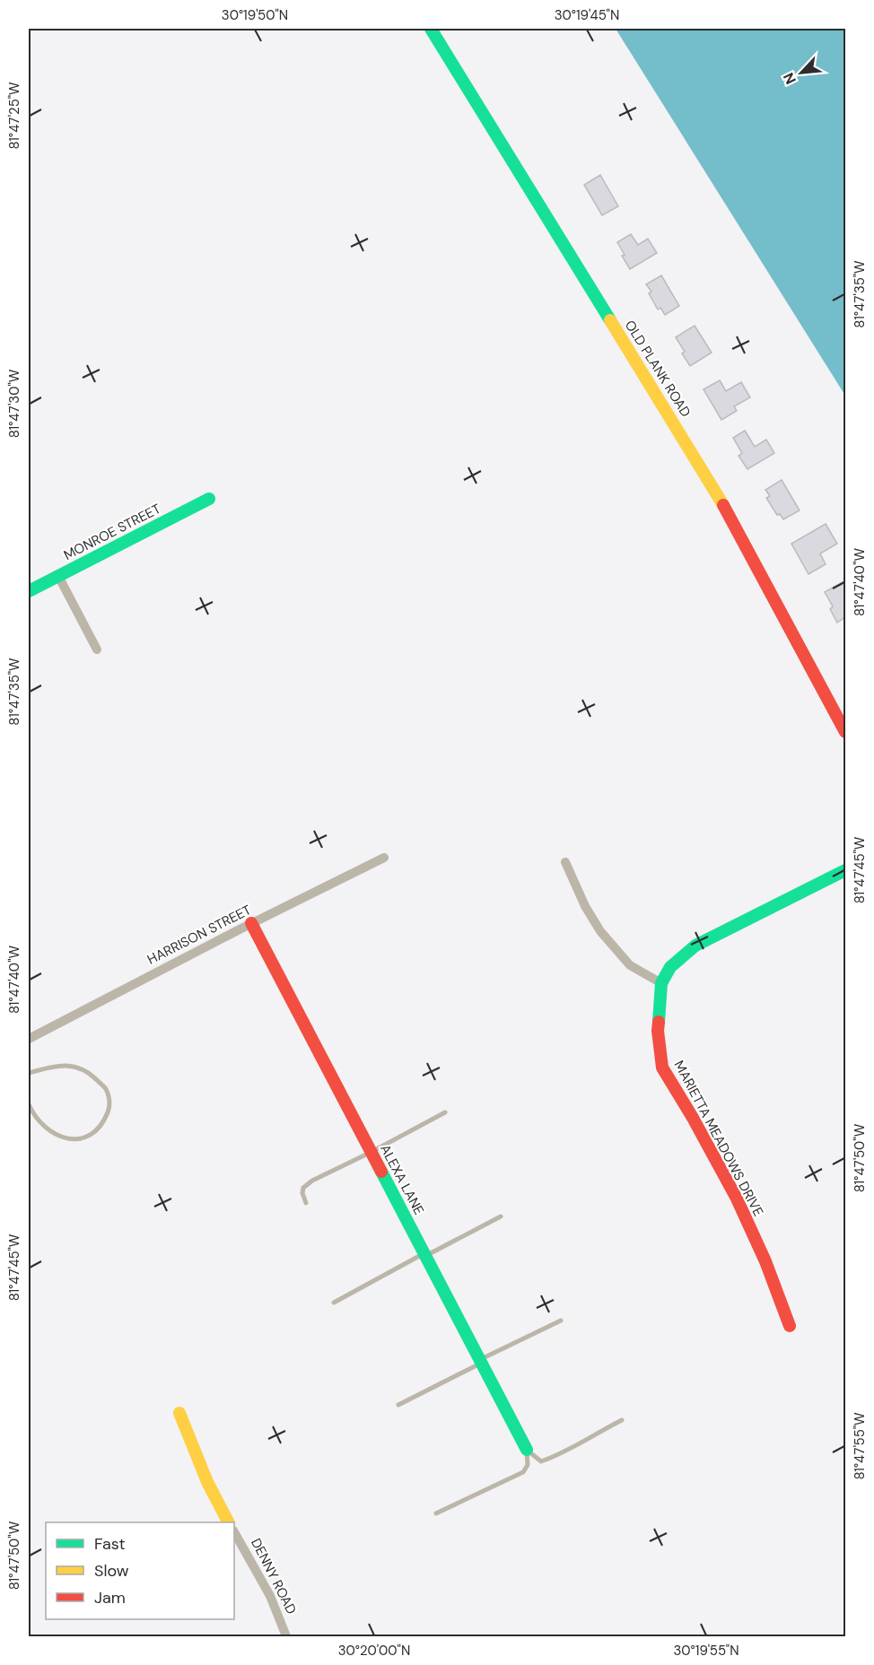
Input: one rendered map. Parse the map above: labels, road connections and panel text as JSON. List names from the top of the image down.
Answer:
{
  "streets": {
    "street": [
      "OLD PLANK ROAD",
      "MONROE STREET",
      "HARRISON STREET",
      "MARIETTA MEADOWS DRIVE",
      "ALEXA LANE",
      "DENNY ROAD"
    ]
  },
  "crossings": [
    ["HARRISON STREET", "ALEXA LANE"]
  ],
  "legend": ["Fast", "Slow", "Jam"],
  "north": "bottom left",
  "coordinates": [
    "30°19'50\"N",
    "30°19'45\"N",
    "81°47'25\"W",
    "81°47'35\"W",
    "81°47'30\"W",
    "81°47'40\"W",
    "81°47'45\"W",
    "81°47'50\"W",
    "81°47'55\"W",
    "30°20'00\"N",
    "30°19'55\"N"
  ]
}
